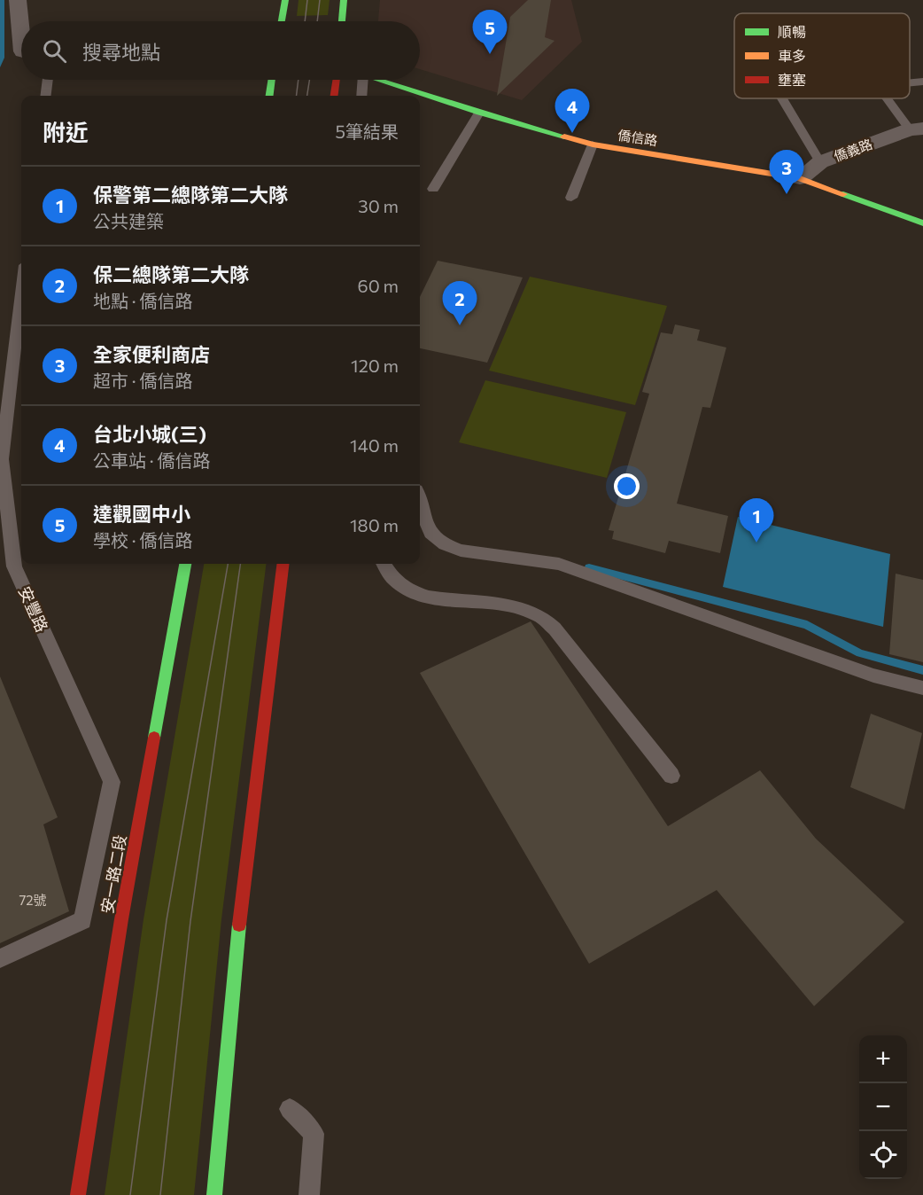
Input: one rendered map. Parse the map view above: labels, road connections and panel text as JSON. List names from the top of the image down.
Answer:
{
  "streets": {
    "street": ["僑信路", "僑義路", "安一路二段"],
    "lane": ["安豐路"]
  },
  "crossings": [
    ["僑信路", "僑義路"]
  ],
  "house_numbers": ["72號"],
  "legend": ["順暢", "車多", "壅塞"],
  "page": {
    "pins": [
      "5",
      "4",
      "3",
      "2",
      "1"
    ],
    "search": "搜尋地點",
    "heading": ["附近", "5筆結果"],
    "list": [
      {
        "mark": "1",
        "name": "保警第二總隊第二大隊",
        "note": "公共建築",
        "value": "30 m"
      },
      {
        "mark": "2",
        "name": "保二總隊第二大隊",
        "note": "地點 · 僑信路",
        "value": "60 m"
      },
      {
        "mark": "3",
        "name": "全家便利商店",
        "note": "超市 · 僑信路",
        "value": "120 m"
      },
      {
        "mark": "4",
        "name": "台北小城(三)",
        "note": "公車站 · 僑信路",
        "value": "140 m"
      },
      {
        "mark": "5",
        "name": "達觀國中小",
        "note": "學校 · 僑信路",
        "value": "180 m"
      }
    ],
    "map_buttons": ["+", "−"]
  }
}
